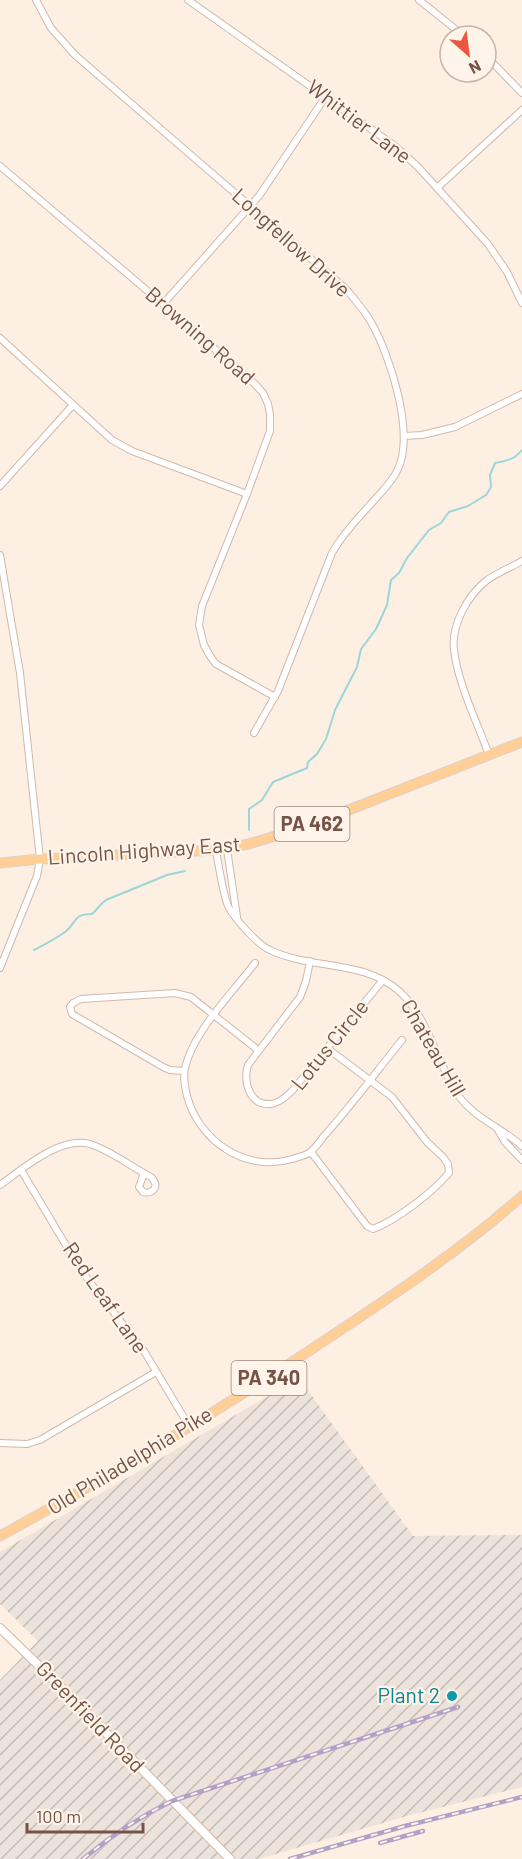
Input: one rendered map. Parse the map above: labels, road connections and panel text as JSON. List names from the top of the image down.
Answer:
{
  "streets": {
    "main road": [
      "PA 462",
      "Lincoln Highway East",
      "PA 340",
      "Old Philadelphia Pike",
      "Greenfield Road"
    ],
    "street": [
      "Whittier Lane",
      "Longfellow Drive",
      "Browning Road",
      "Lotus Circle",
      "Chateau Hill",
      "Red Leaf Lane"
    ]
  },
  "crossings": [
    ["Longfellow Drive", "Browning Road"],
    ["Lincoln Highway East", "Chateau Hill"],
    ["Lotus Circle", "Chateau Hill"],
    ["Red Leaf Lane", "Old Philadelphia Pike"]
  ],
  "places": ["Plant 2"],
  "scale_bar": "100 m",
  "north": "bottom right"
}
